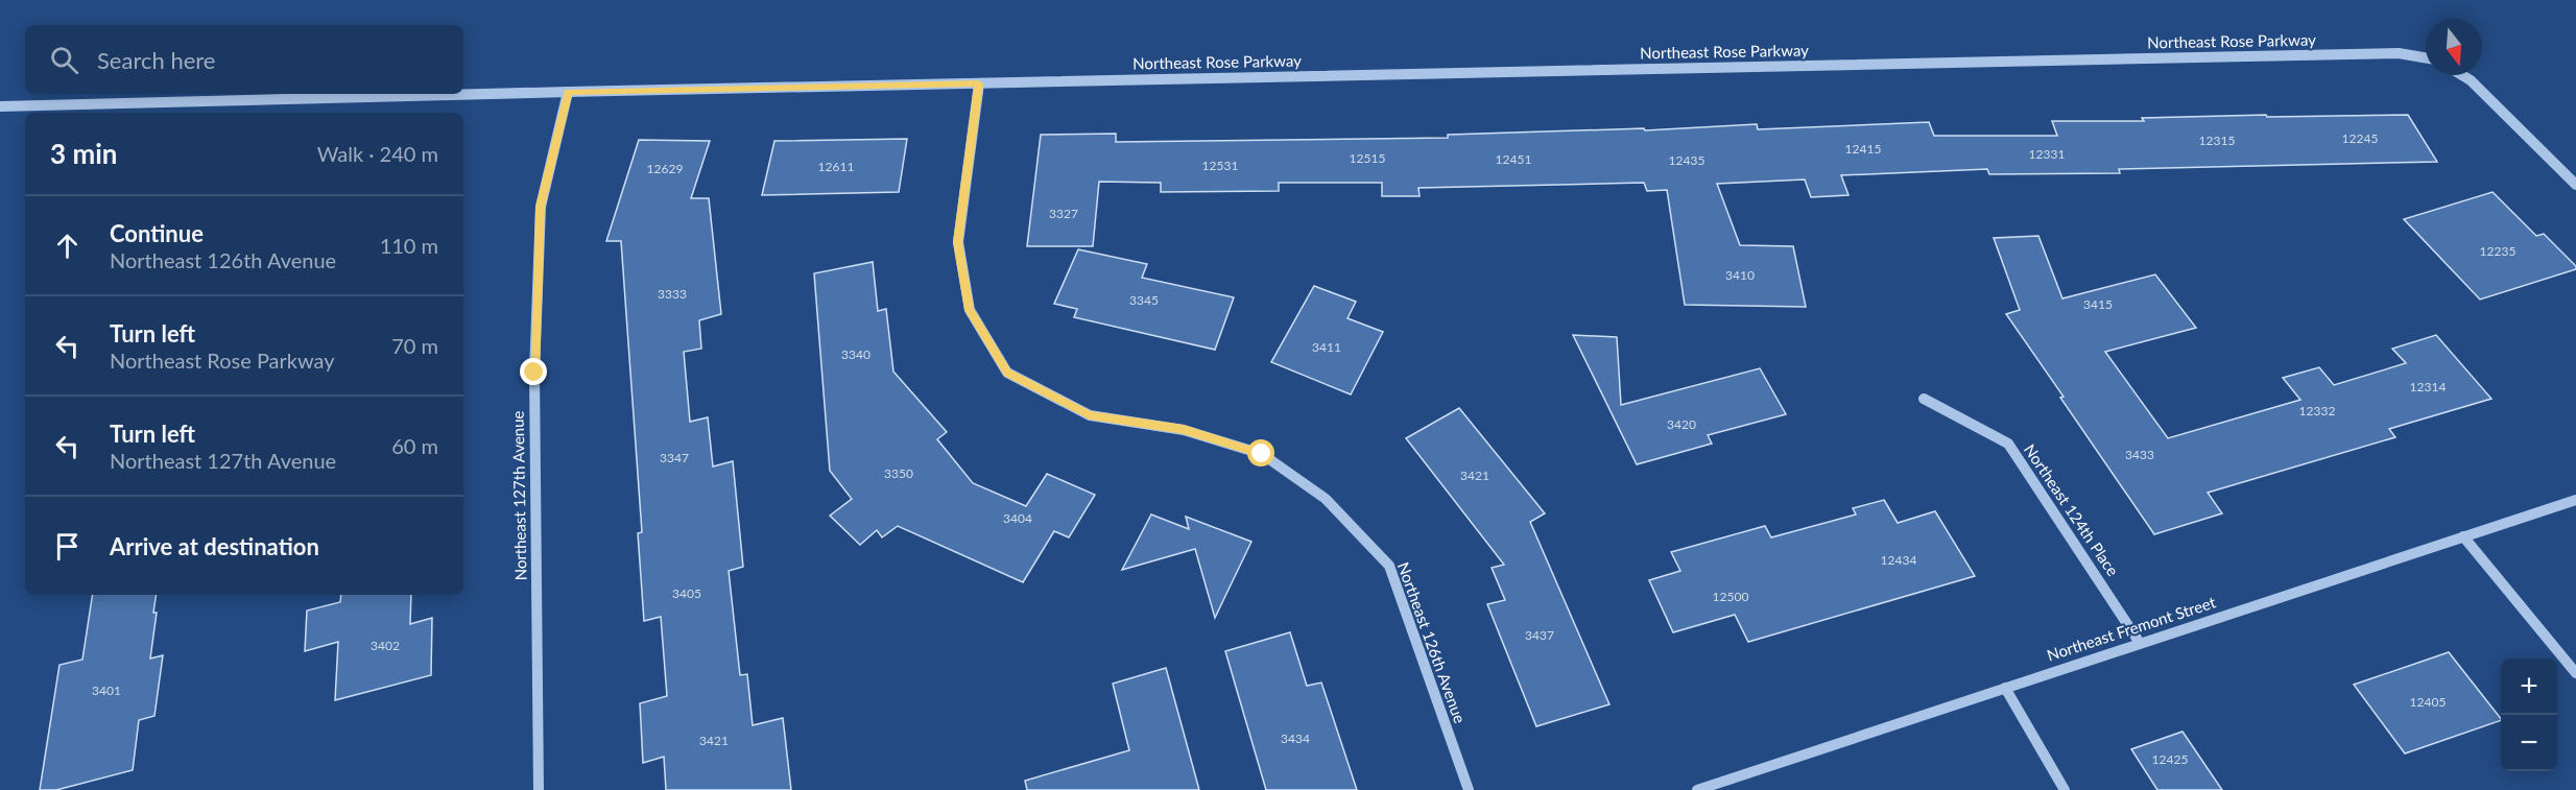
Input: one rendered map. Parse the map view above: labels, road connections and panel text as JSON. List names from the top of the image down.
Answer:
{
  "streets": {
    "street": [
      "Northeast Rose Parkway",
      "Northeast 127th Avenue",
      "Northeast 124th Place",
      "Northeast Fremont Street",
      "Northeast 126th Avenue"
    ]
  },
  "crossings": [
    ["Northeast Rose Parkway", "Northeast 127th Avenue"],
    ["Northeast Rose Parkway", "Northeast 126th Avenue"],
    ["Northeast 124th Place", "Northeast Fremont Street"]
  ],
  "house_numbers": [
    "12245",
    "12315",
    "12415",
    "12331",
    "12515",
    "12451",
    "12435",
    "12531",
    "12611",
    "12629",
    "3327",
    "12235",
    "3410",
    "3333",
    "3345",
    "3415",
    "3411",
    "3340",
    "12314",
    "12332",
    "3420",
    "3433",
    "3347",
    "3350",
    "3421",
    "3404",
    "12434",
    "3405",
    "12500",
    "3437",
    "3402",
    "3401",
    "12405",
    "3434",
    "3421",
    "12425"
  ],
  "north": "bottom",
  "page": {
    "search": "Search here",
    "heading": ["3 min", "Walk · 240 m"],
    "list": [
      ["Continue", "Northeast 126th Avenue", "110 m"],
      ["Turn left", "Northeast Rose Parkway", "70 m"],
      ["Turn left", "Northeast 127th Avenue", "60 m"],
      "Arrive at destination"
    ],
    "map_buttons": ["+", "−"]
  }
}
